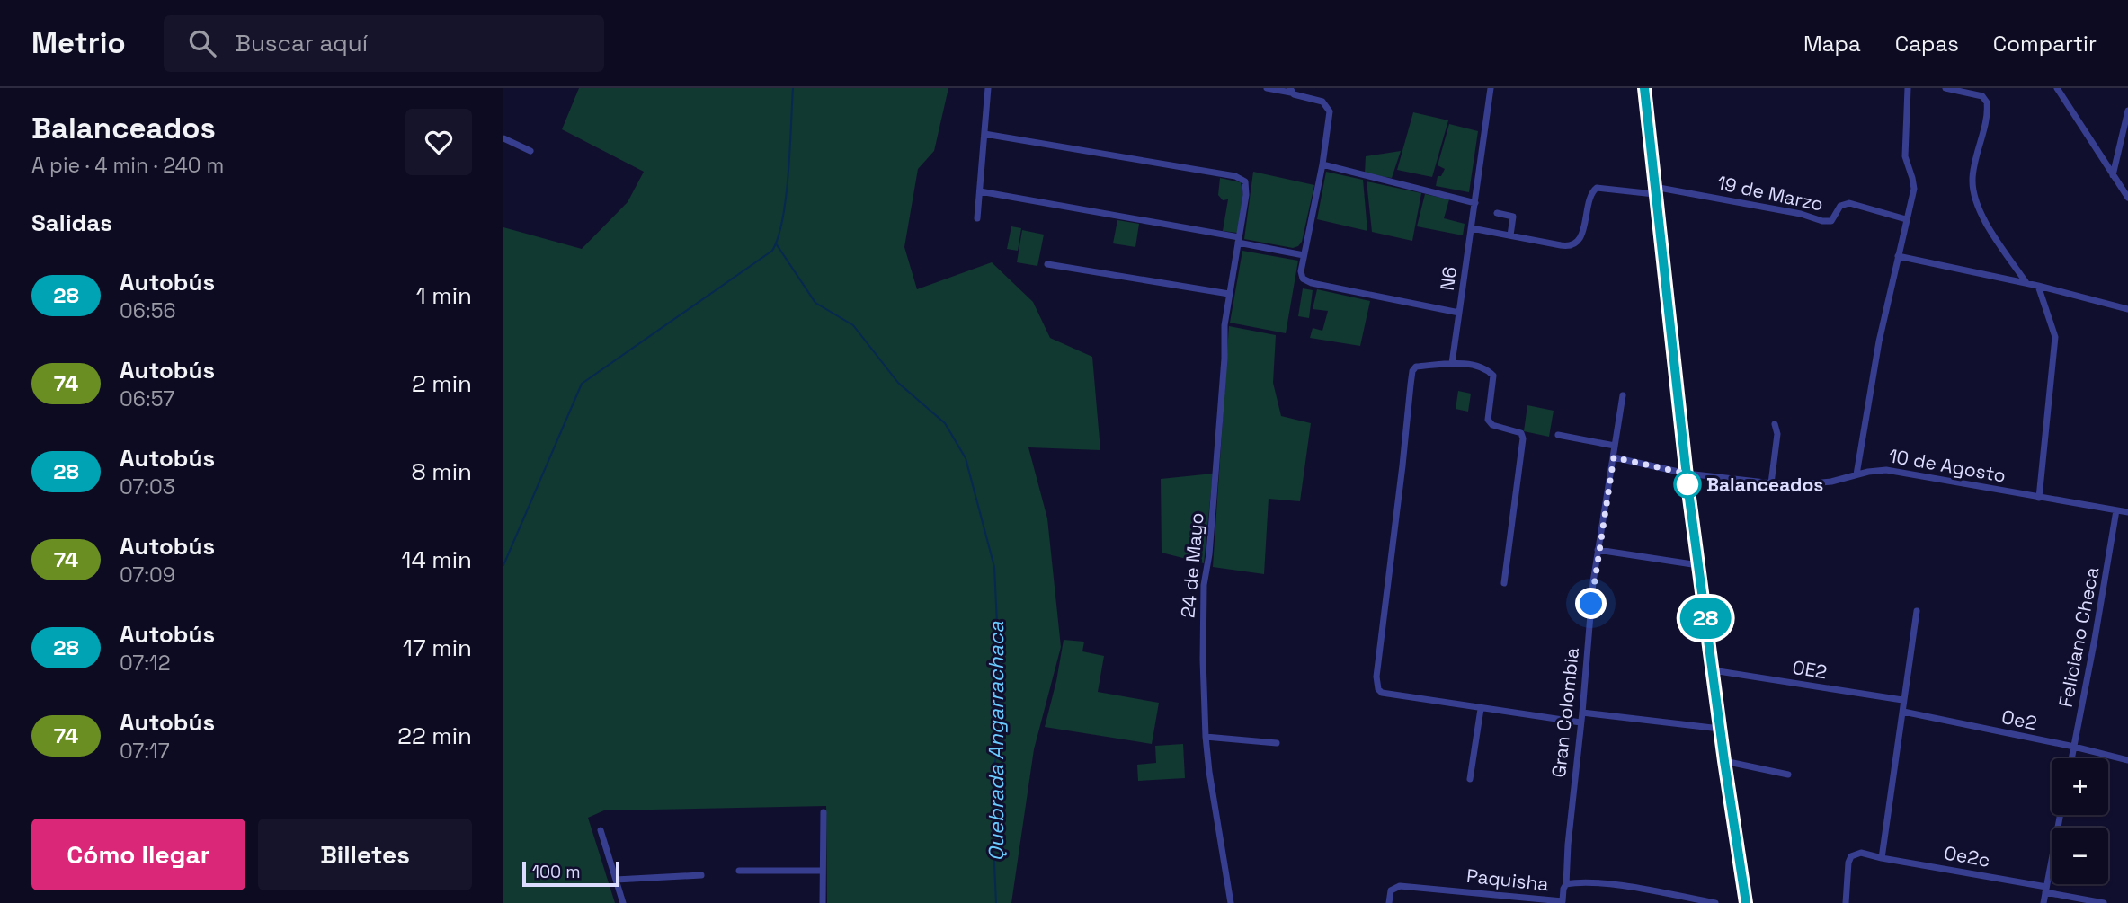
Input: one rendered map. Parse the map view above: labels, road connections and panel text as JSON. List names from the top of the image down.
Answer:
{
  "streets": {
    "street": [
      "19 de Marzo",
      "N6",
      "10 de Agosto",
      "24 de Mayo",
      "Feliciano Checa",
      "OE2",
      "Gran Colombia",
      "Oe2",
      "Oe2c",
      "Paquisha"
    ]
  },
  "crossings": [
    ["19 de Marzo", "N6"],
    ["10 de Agosto", "Feliciano Checa"],
    ["10 de Agosto", "Gran Colombia"],
    ["Feliciano Checa", "Oe2"],
    ["Gran Colombia", "Paquisha"]
  ],
  "water": ["Quebrada Angarrachaca"],
  "places": ["Balanceados"],
  "lines": ["bus line 28"],
  "scale_bar": "100 m",
  "page": {
    "header": "Metrio",
    "search": "Buscar aquí",
    "nav": ["Mapa", "Capas", "Compartir"],
    "heading": [
      ["Balanceados", "A pie · 4 min · 240 m"],
      "Salidas"
    ],
    "on_map": "28",
    "list": [
      {
        "mark": "28",
        "name": "Autobús",
        "note": "06:56",
        "value": "1 min"
      },
      {
        "mark": "74",
        "name": "Autobús",
        "note": "06:57",
        "value": "2 min"
      },
      {
        "mark": "28",
        "name": "Autobús",
        "note": "07:03",
        "value": "8 min"
      },
      {
        "mark": "74",
        "name": "Autobús",
        "note": "07:09",
        "value": "14 min"
      },
      {
        "mark": "28",
        "name": "Autobús",
        "note": "07:12",
        "value": "17 min"
      },
      {
        "mark": "74",
        "name": "Autobús",
        "note": "07:17",
        "value": "22 min"
      }
    ],
    "map_buttons": ["+", "−"],
    "buttons": ["Cómo llegar", "Billetes"],
    "scale": "100 m"
  }
}
